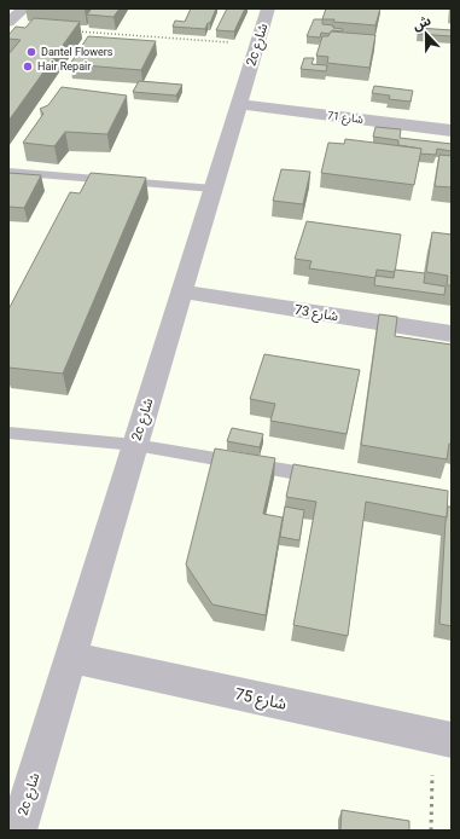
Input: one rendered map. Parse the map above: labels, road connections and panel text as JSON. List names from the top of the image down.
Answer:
{
  "streets": {
    "street": [
      "2c شارع",
      "شارع 71",
      "شارع 73",
      "شارع 75"
    ]
  },
  "crossings": [
    ["2c شارع", "شارع 71"],
    ["2c شارع", "شارع 73"],
    ["2c شارع", "شارع 75"]
  ],
  "places": ["Dantel Flowers", "Hair Repair"],
  "north": "top"
}
